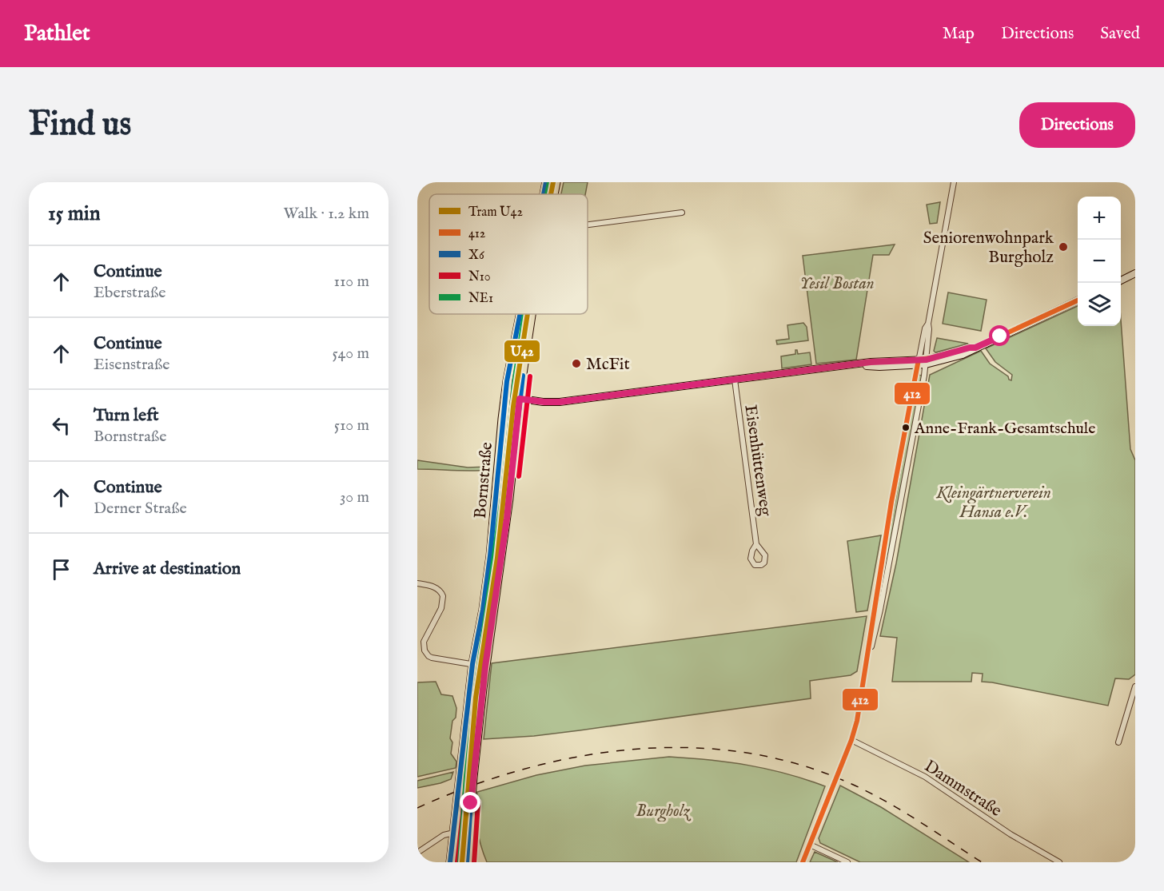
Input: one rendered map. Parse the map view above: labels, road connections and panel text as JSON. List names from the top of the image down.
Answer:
{
  "streets": {
    "main road": ["Bornstraße"],
    "street": ["Eisenhüttenweg", "Dammstraße"]
  },
  "parks": ["Yesil Bostan", "Kleingärtnerverein Hansa e.V.", "Burgholz"],
  "places": ["Seniorenwohnpark Burgholz", "McFit", "Anne-Frank-Gesamtschule"],
  "lines": [
    "tram line U42",
    "transit line X6",
    "transit line NE1",
    "transit line N10",
    "transit line 412"
  ],
  "legend": [
    "Tram U42",
    "412",
    "X6",
    "N10",
    "NE1"
  ],
  "page": {
    "header": "Pathlet",
    "nav": ["Map", "Directions", "Saved"],
    "buttons": "Directions",
    "title": "Find us",
    "heading": ["15 min", "Walk · 1.2 km"],
    "map_buttons": ["+", "−"],
    "list": [
      ["Continue", "Eberstraße", "110 m"],
      ["Continue", "Eisenstraße", "540 m"],
      ["Turn left", "Bornstraße", "510 m"],
      ["Continue", "Derner Straße", "30 m"],
      "Arrive at destination"
    ]
  }
}
